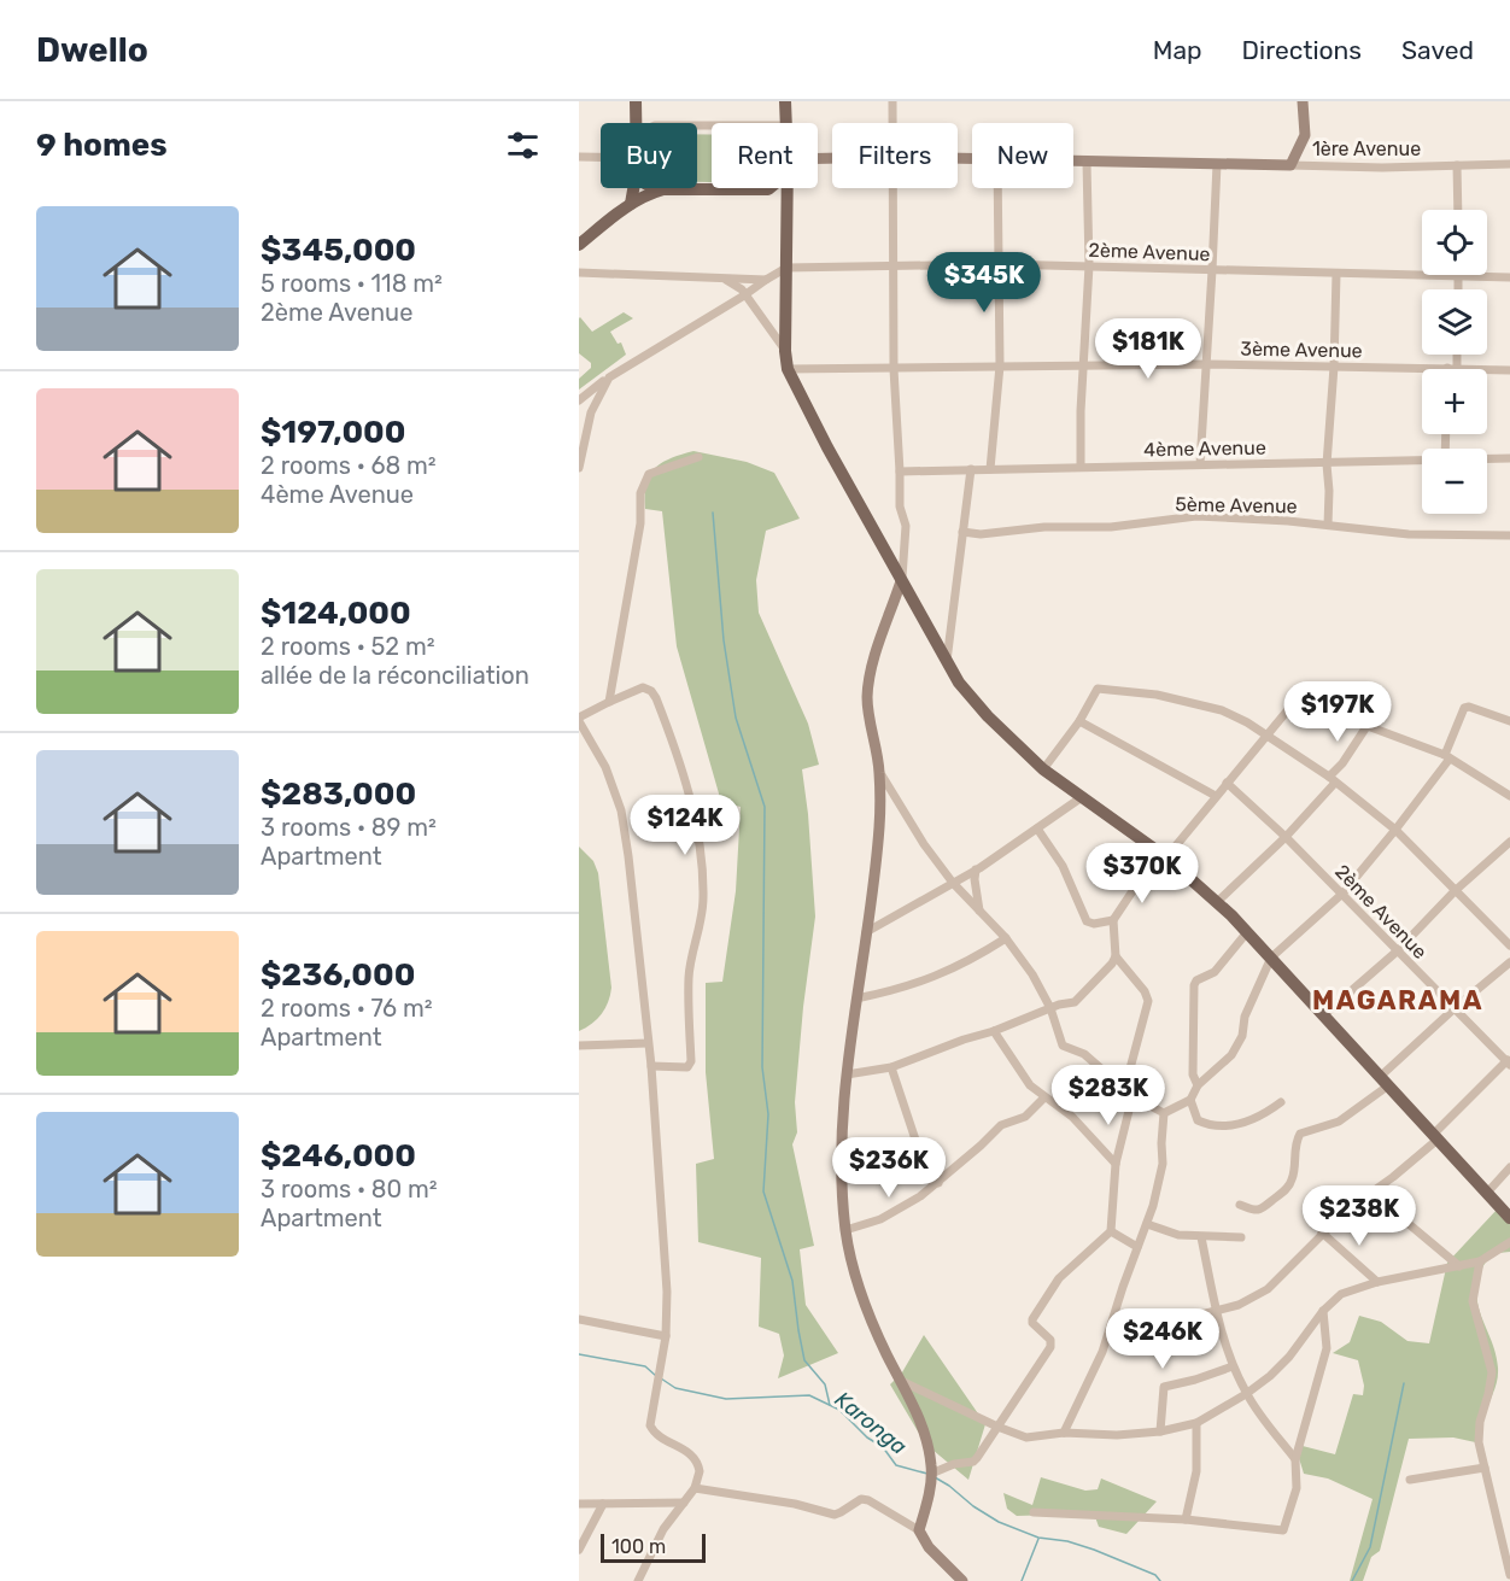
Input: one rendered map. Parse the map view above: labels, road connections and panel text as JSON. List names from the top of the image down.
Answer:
{
  "streets": {
    "street": [
      "1ère Avenue",
      "2ème Avenue",
      "3ème Avenue",
      "4ème Avenue",
      "5ème Avenue"
    ]
  },
  "districts": ["MAGARAMA"],
  "water": ["Karonga"],
  "scale_bar": "100 m",
  "page": {
    "header": "Dwello",
    "nav": ["Map", "Directions", "Saved"],
    "heading": "9 homes",
    "chip": [
      "Buy",
      "Rent",
      "Filters",
      "New"
    ],
    "list": [
      {
        "name": "$345,000",
        "note": "5 rooms · 118 m² · 2ème Avenue"
      },
      {
        "name": "$197,000",
        "note": "2 rooms · 68 m² · 4ème Avenue"
      },
      {
        "name": "$124,000",
        "note": "2 rooms · 52 m² · allée de la réconciliation"
      },
      {
        "name": "$283,000",
        "note": "3 rooms · 89 m² · Apartment"
      },
      {
        "name": "$236,000",
        "note": "2 rooms · 76 m² · Apartment"
      },
      {
        "name": "$246,000",
        "note": "3 rooms · 80 m² · Apartment"
      }
    ],
    "map_buttons": ["+", "−"],
    "price": [
      "$345K",
      "$181K",
      "$197K",
      "$124K",
      "$370K",
      "$283K",
      "$236K",
      "$238K",
      "$246K"
    ],
    "scale": "100 m"
  }
}
